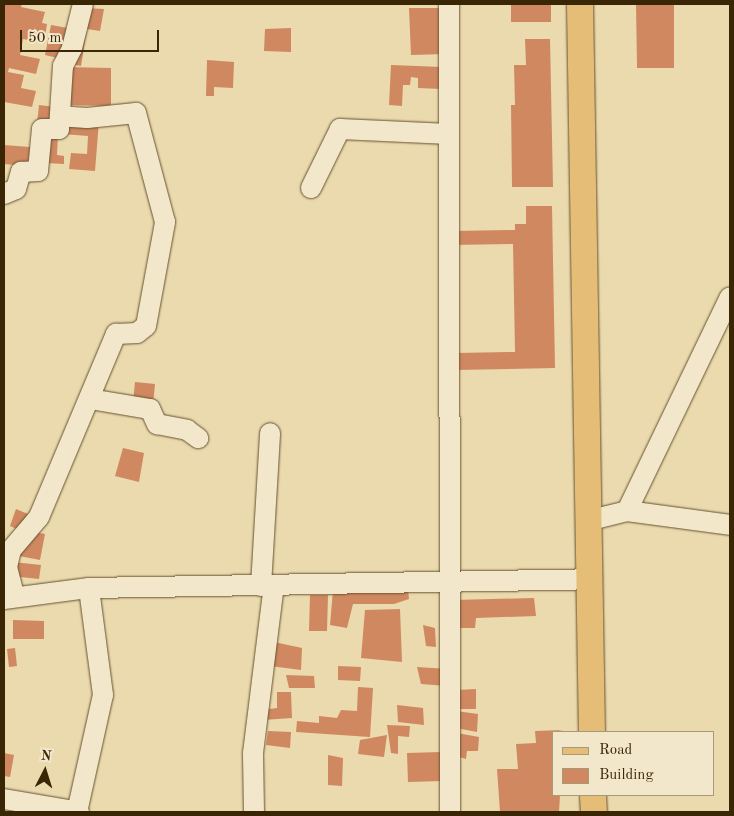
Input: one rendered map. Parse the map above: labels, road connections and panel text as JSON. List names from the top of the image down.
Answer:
{
  "legend": ["Road", "Building"],
  "scale_bar": "50 m",
  "north": "top"
}
